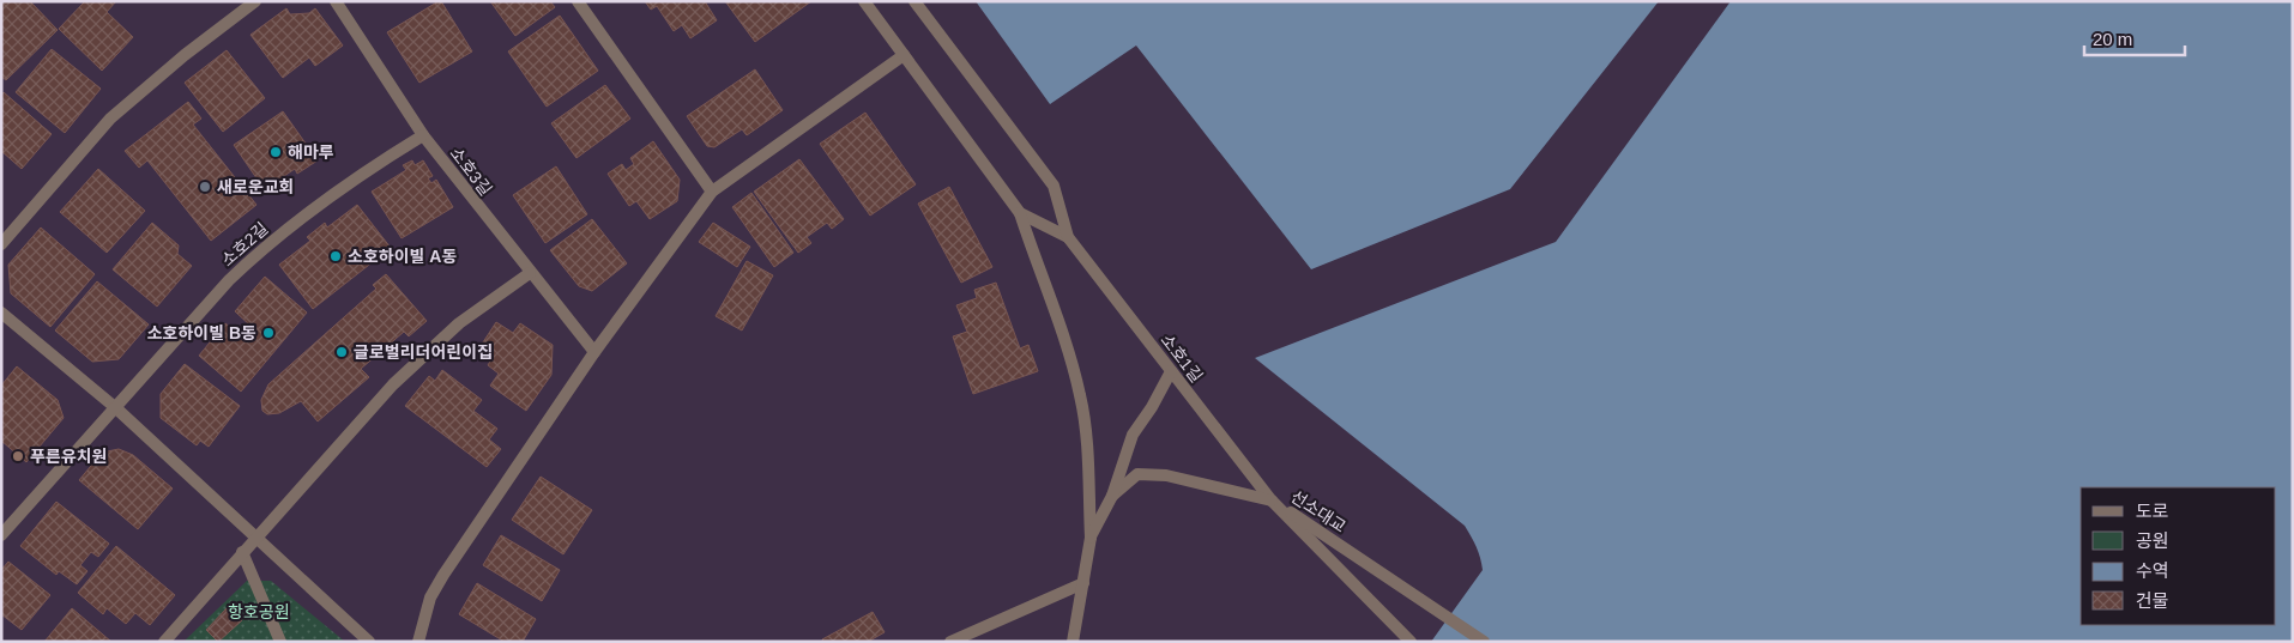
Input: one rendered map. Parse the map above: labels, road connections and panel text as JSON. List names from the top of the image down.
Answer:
{
  "streets": {
    "street": [
      "소호3길",
      "소호2길",
      "소호1길",
      "선소대교"
    ]
  },
  "crossings": [
    ["소호3길", "소호2길"],
    ["소호1길", "선소대교"]
  ],
  "parks": ["항호공원"],
  "places": [
    "해마루",
    "새로운교회",
    "소호하이빌 A동",
    "소호하이빌 B동",
    "글로벌리더어린이집",
    "푸른유치원"
  ],
  "legend": [
    "도로",
    "공원",
    "수역",
    "건물"
  ],
  "scale_bar": "20 m"
}
